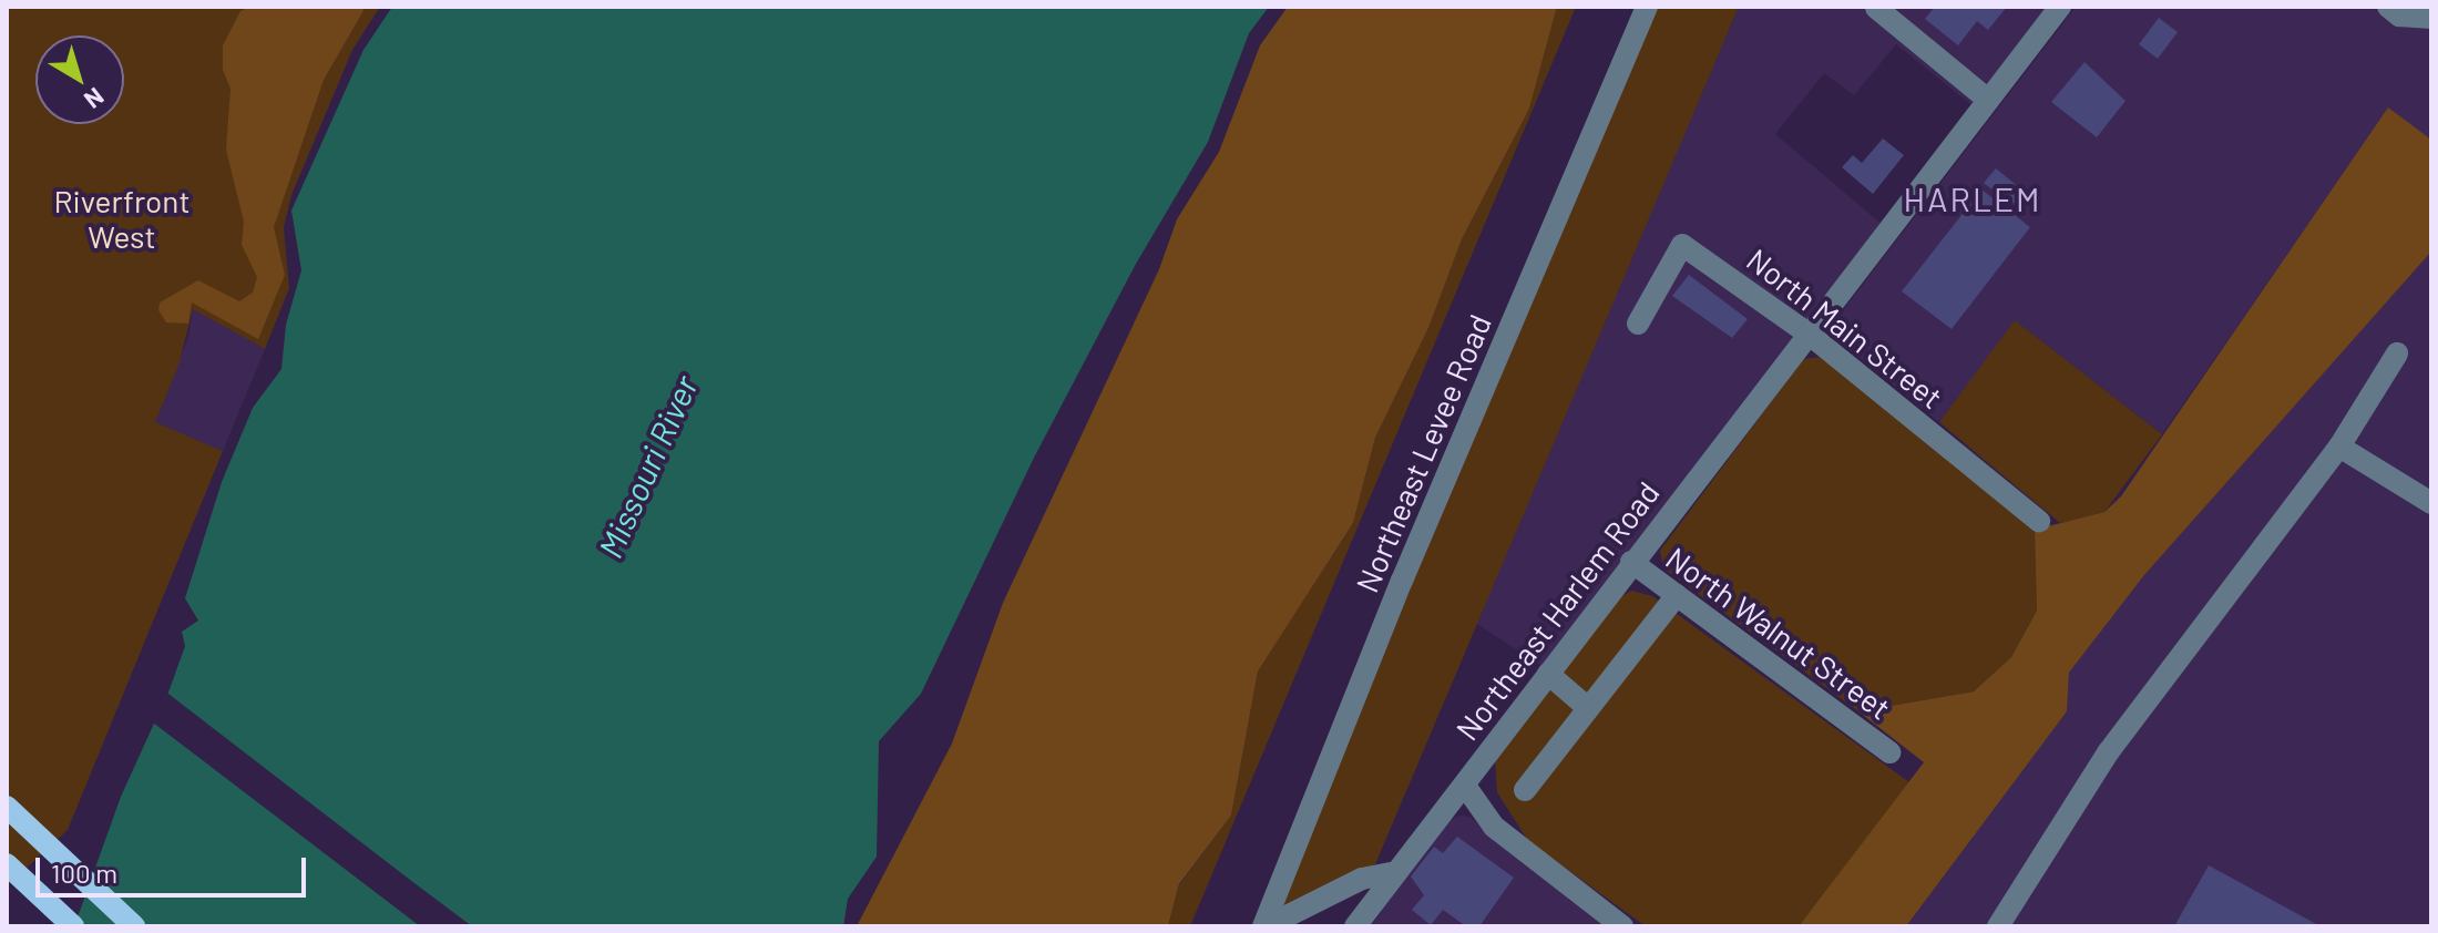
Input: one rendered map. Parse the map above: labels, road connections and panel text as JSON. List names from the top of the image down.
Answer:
{
  "streets": {
    "street": [
      "North Main Street",
      "Northeast Levee Road",
      "Northeast Harlem Road",
      "North Walnut Street"
    ]
  },
  "crossings": [
    ["North Main Street", "Northeast Harlem Road"],
    ["Northeast Harlem Road", "North Walnut Street"]
  ],
  "districts": ["HARLEM"],
  "water": ["Missouri River"],
  "parks": ["Riverfront West"],
  "scale_bar": "100 m",
  "north": "bottom right"
}
